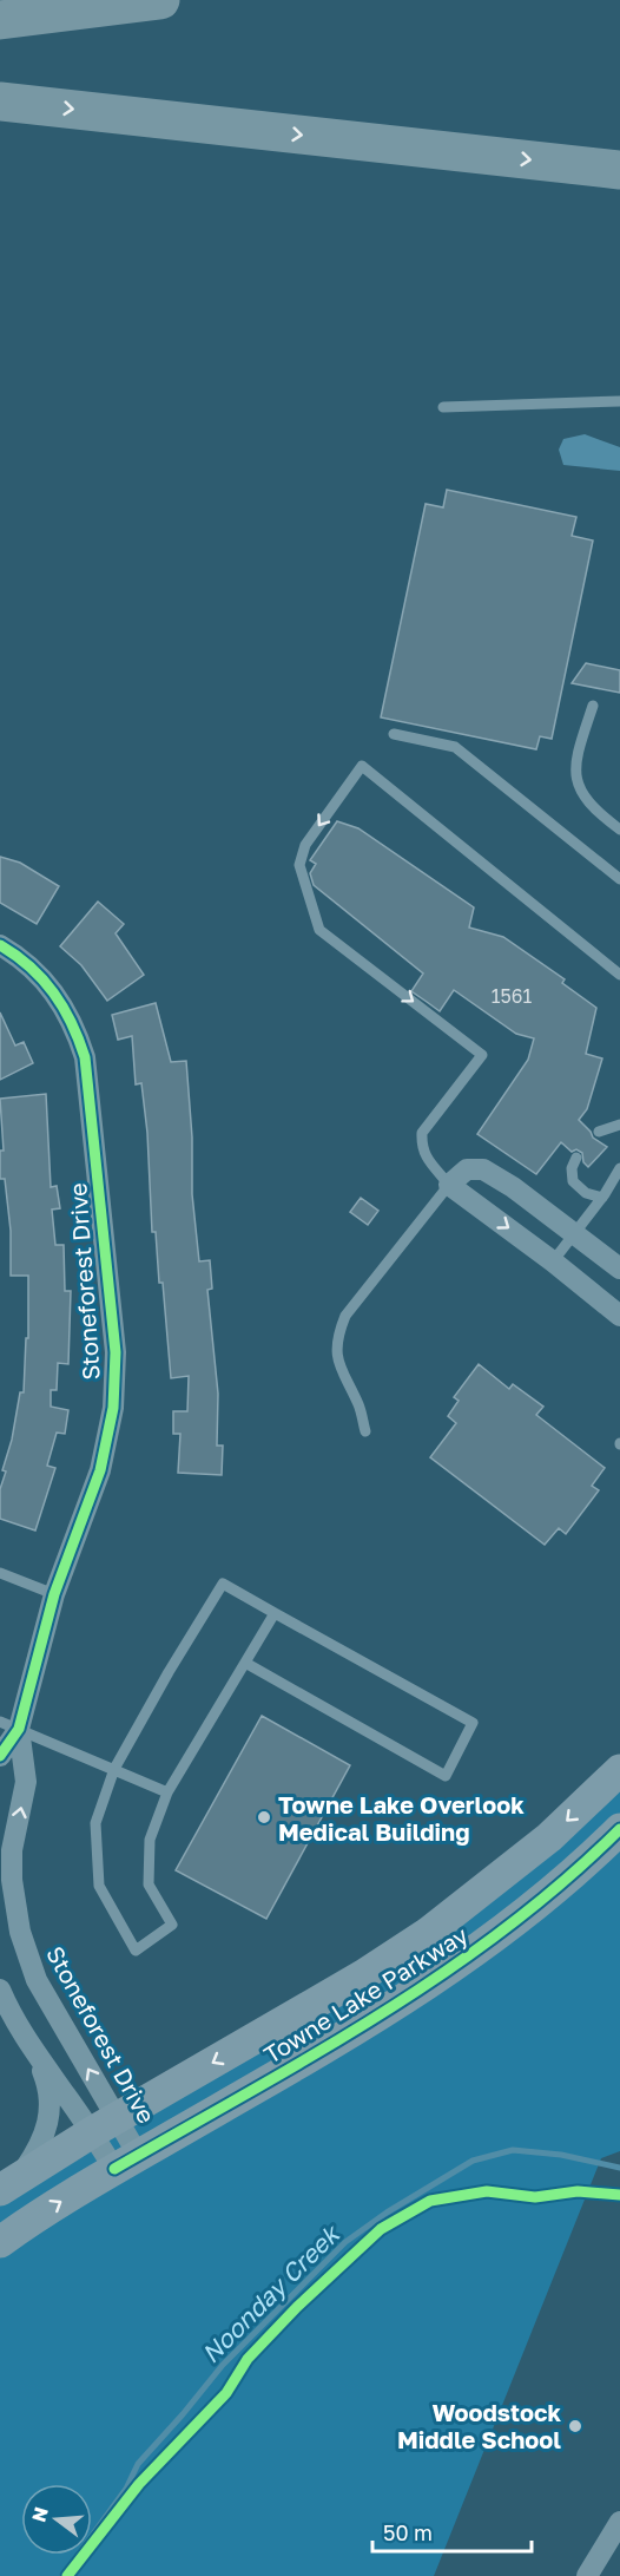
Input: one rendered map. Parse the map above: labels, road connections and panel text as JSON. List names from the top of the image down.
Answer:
{
  "streets": {
    "main road": ["Towne Lake Parkway"],
    "street": ["Stoneforest Drive"]
  },
  "crossings": [
    ["Stoneforest Drive", "Towne Lake Parkway"]
  ],
  "water": ["Noonday Creek"],
  "places": ["Towne Lake Overlook Medical Building", "Woodstock Middle School"],
  "house_numbers": ["1561"],
  "scale_bar": "50 m",
  "north": "left"
}
